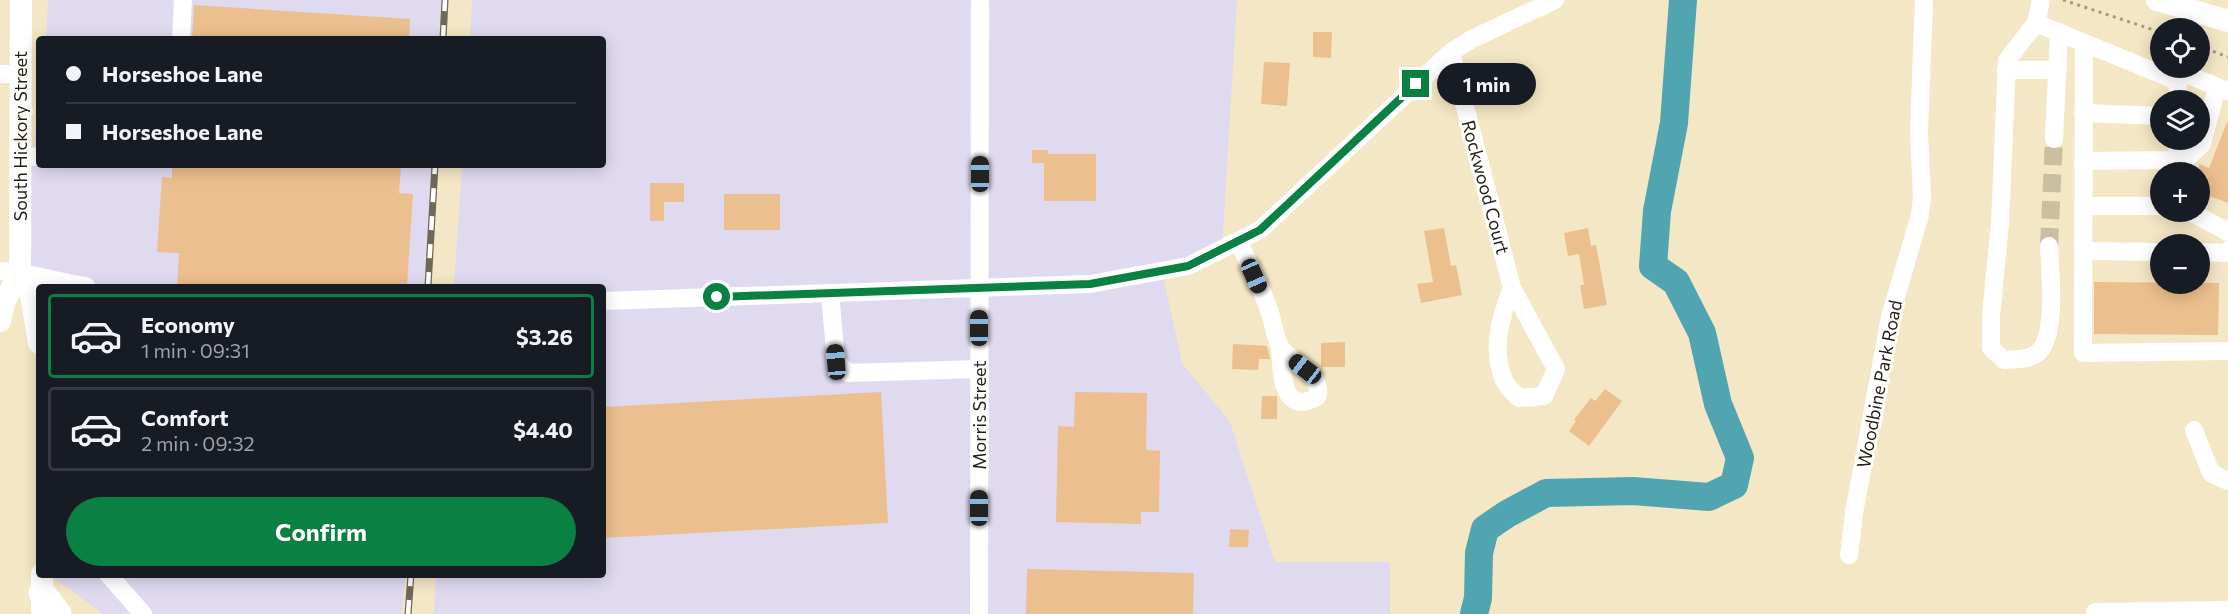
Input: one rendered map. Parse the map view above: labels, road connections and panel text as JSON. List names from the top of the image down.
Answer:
{
  "streets": {
    "main road": ["South Hickory Street"],
    "street": ["Rockwood Court", "Woodbine Park Road", "Morris Street"]
  },
  "page": {
    "map_buttons": ["+", "−"],
    "banner": ["Horseshoe Lane", "Horseshoe Lane"],
    "bubble": "1 min",
    "list": [
      {
        "name": "Economy",
        "note": "1 min · 09:31",
        "value": "$3.26"
      },
      {
        "name": "Comfort",
        "note": "2 min · 09:32",
        "value": "$4.40"
      }
    ],
    "buttons": "Confirm"
  }
}
